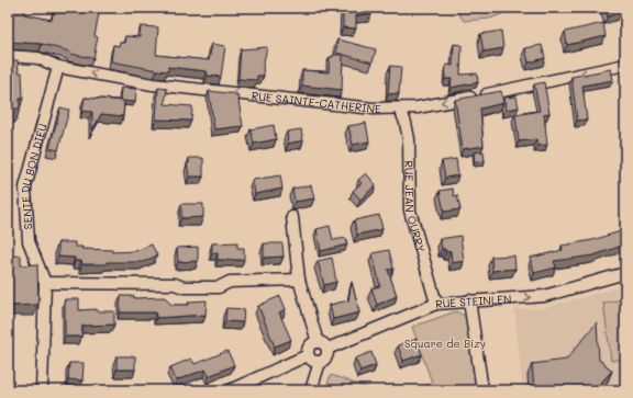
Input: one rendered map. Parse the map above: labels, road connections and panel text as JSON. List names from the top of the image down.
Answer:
{
  "streets": {
    "street": [
      "RUE SAINTE-CATHERINE",
      "SENTE DU BON DIEU",
      "RUE JEAN OURRY",
      "RUE STEINLEN"
    ]
  },
  "crossings": [
    ["RUE SAINTE-CATHERINE", "SENTE DU BON DIEU"],
    ["RUE SAINTE-CATHERINE", "RUE JEAN OURRY"],
    ["RUE JEAN OURRY", "RUE STEINLEN"]
  ],
  "one_way": ["RUE SAINTE-CATHERINE", "RUE STEINLEN"],
  "parks": ["Square de Bizy"]
}
